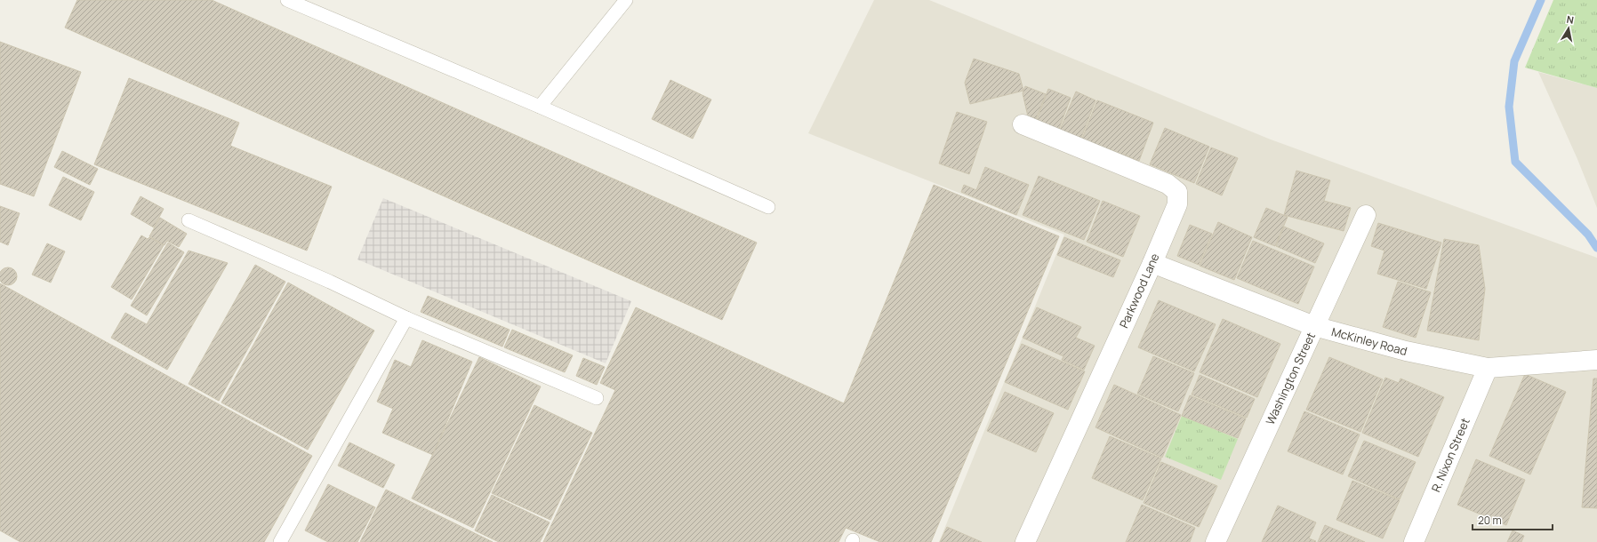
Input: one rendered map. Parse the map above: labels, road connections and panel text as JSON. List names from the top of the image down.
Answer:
{
  "streets": {
    "street": [
      "Parkwood Lane",
      "McKinley Road",
      "Washington Street",
      "R. Nixon Street"
    ]
  },
  "crossings": [
    ["Parkwood Lane", "McKinley Road"],
    ["McKinley Road", "Washington Street"],
    ["McKinley Road", "R. Nixon Street"]
  ],
  "scale_bar": "20 m",
  "north": "top"
}
